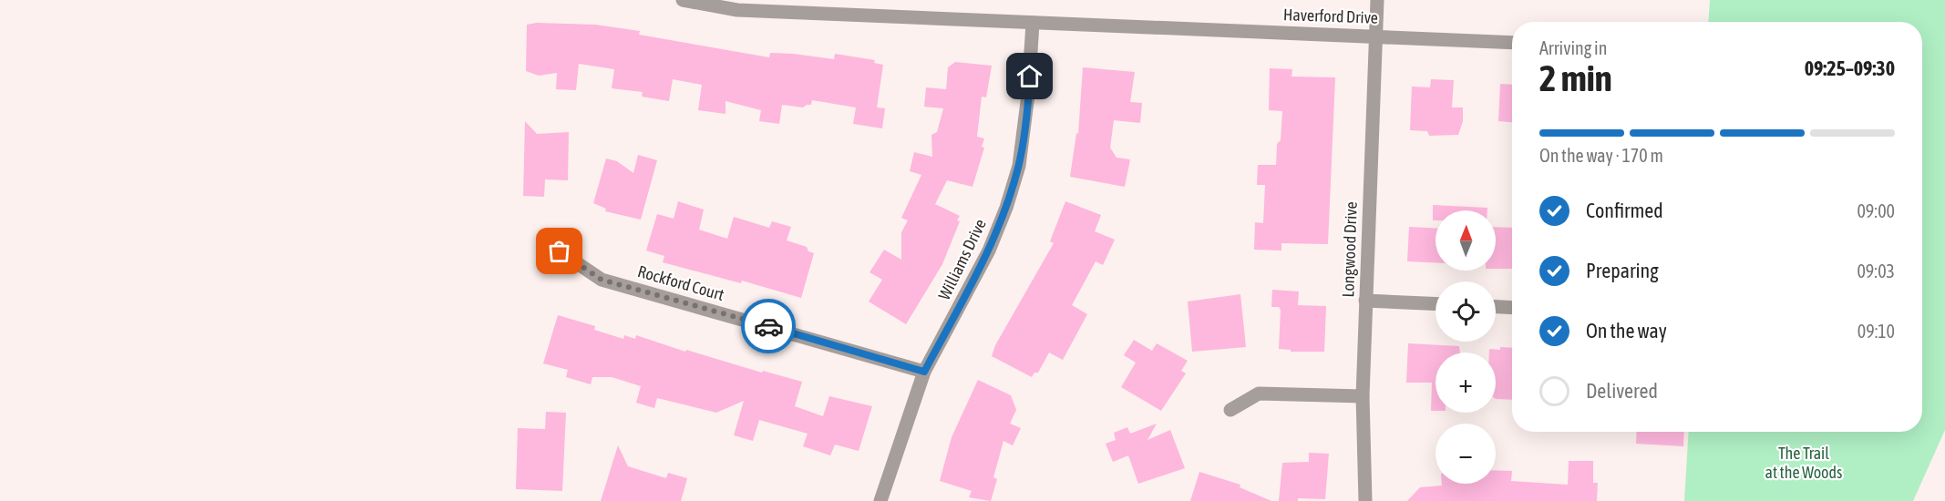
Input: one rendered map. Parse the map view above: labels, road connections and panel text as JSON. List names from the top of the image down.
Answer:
{
  "streets": {
    "street": [
      "Haverford Drive",
      "Longwood Drive",
      "Williams Drive",
      "Rockford Court"
    ]
  },
  "crossings": [
    ["Haverford Drive", "Longwood Drive"],
    ["Haverford Drive", "Williams Drive"],
    ["Williams Drive", "Rockford Court"]
  ],
  "parks": ["The Trail at the Woods"],
  "north": "top",
  "page": {
    "heading": ["2 min", "Arriving in", "09:25–09:30"],
    "bar": "On the way · 170 m",
    "list": [
      ["Confirmed", "09:00"],
      ["Preparing", "09:03"],
      ["On the way", "09:10"],
      "Delivered"
    ],
    "map_buttons": ["+", "−"]
  }
}
